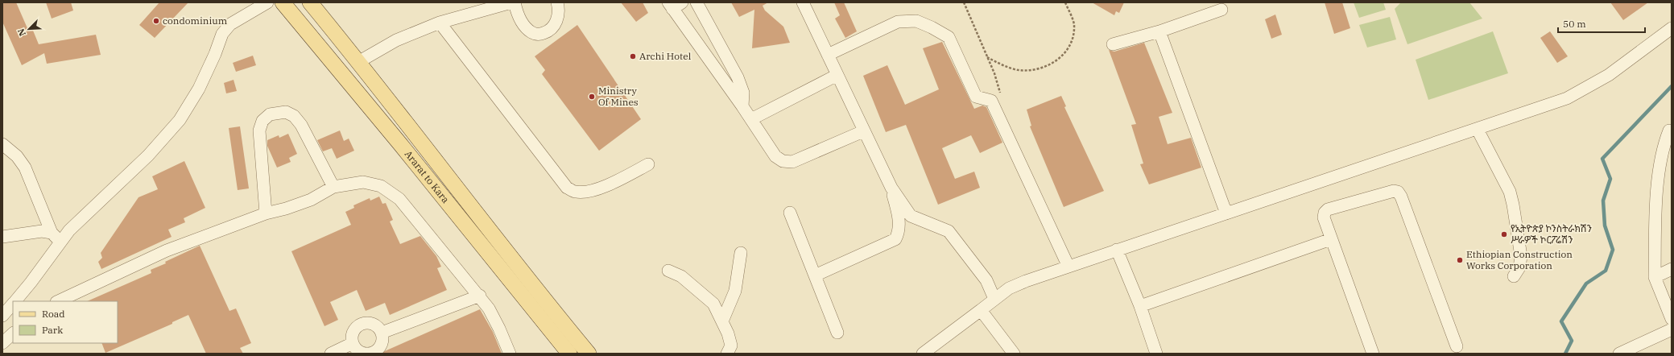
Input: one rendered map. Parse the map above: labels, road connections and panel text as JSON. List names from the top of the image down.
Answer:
{
  "streets": {
    "main road": ["Ararat to Kara"]
  },
  "places": [
    "condominium",
    "Archi Hotel",
    "Ministry Of Mines",
    "የኢትዮጵያ ኮንስትራክሽን ሥራዎች ኮርፖሬሽን",
    "Ethiopian Construction Works Corporation"
  ],
  "legend": ["Road", "Park"],
  "scale_bar": "50 m",
  "north": "bottom left"
}
